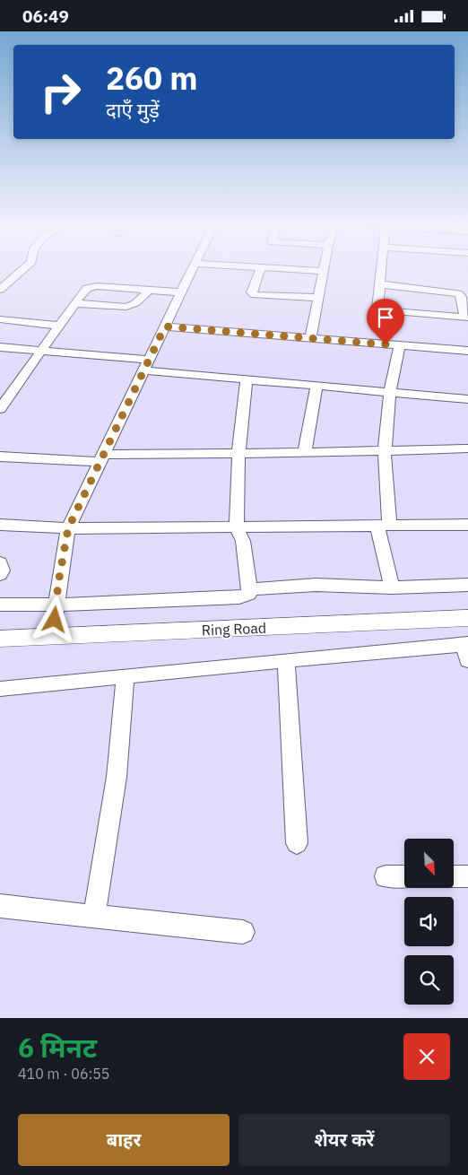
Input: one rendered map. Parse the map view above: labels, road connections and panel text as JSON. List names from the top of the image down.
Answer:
{
  "streets": {
    "street": ["Ring Road"]
  },
  "north": "bottom right",
  "page": {
    "status": "06:49",
    "turn": ["260 m", "दाएँ मुड़ें"],
    "heading": ["6 मिनट", "410 m · 06:55"],
    "buttons": ["बाहर", "शेयर करें"]
  }
}
